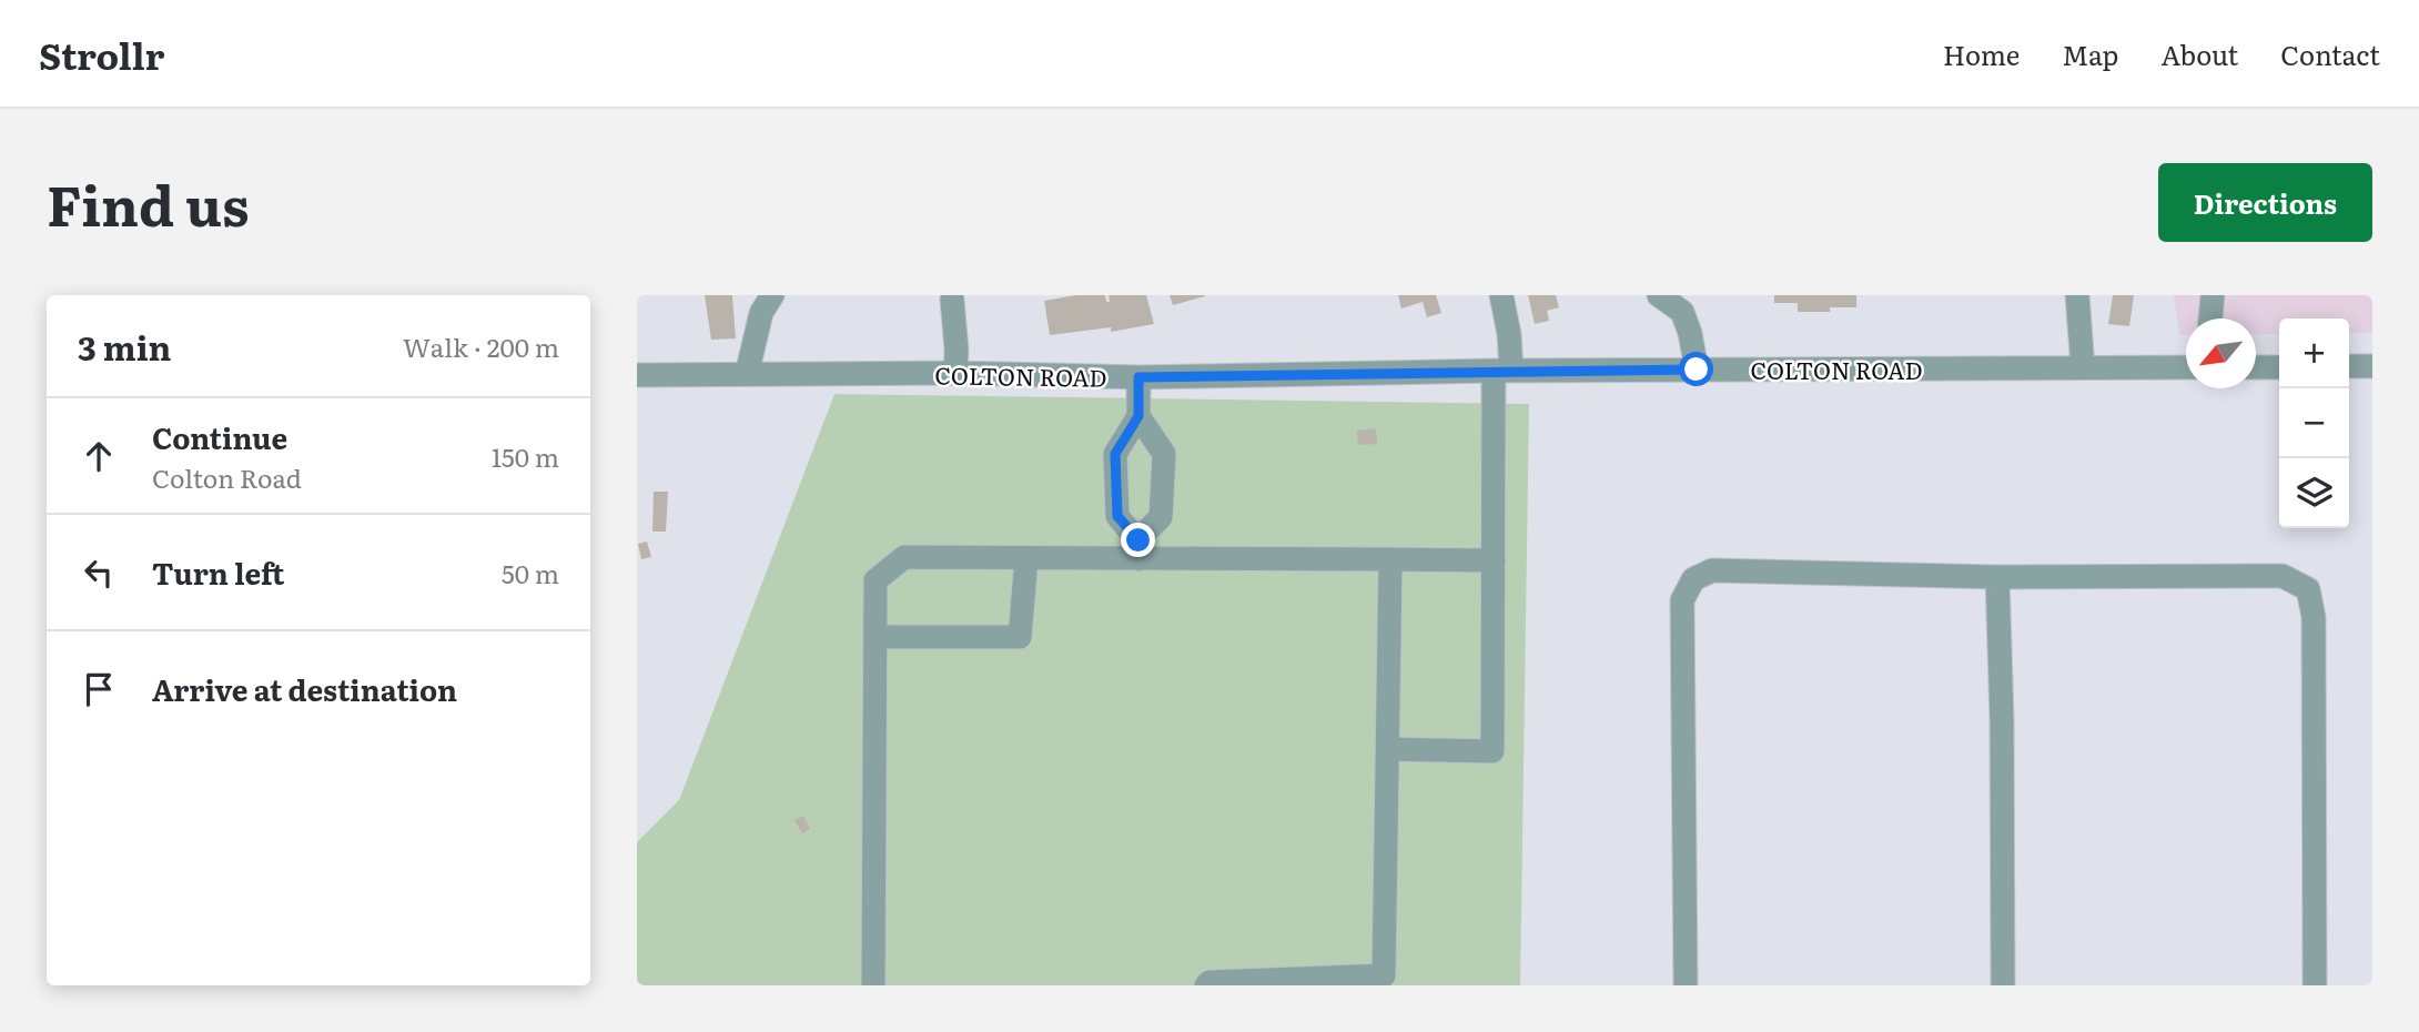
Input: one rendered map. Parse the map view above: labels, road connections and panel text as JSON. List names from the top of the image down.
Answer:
{
  "streets": {
    "street": ["COLTON ROAD"]
  },
  "north": "bottom left",
  "page": {
    "header": "Strollr",
    "nav": [
      "Home",
      "Map",
      "About",
      "Contact"
    ],
    "title": "Find us",
    "buttons": "Directions",
    "heading": ["3 min", "Walk · 200 m"],
    "map_buttons": ["+", "−"],
    "list": [
      ["Continue", "Colton Road", "150 m"],
      ["Turn left", "50 m"],
      "Arrive at destination"
    ]
  }
}
